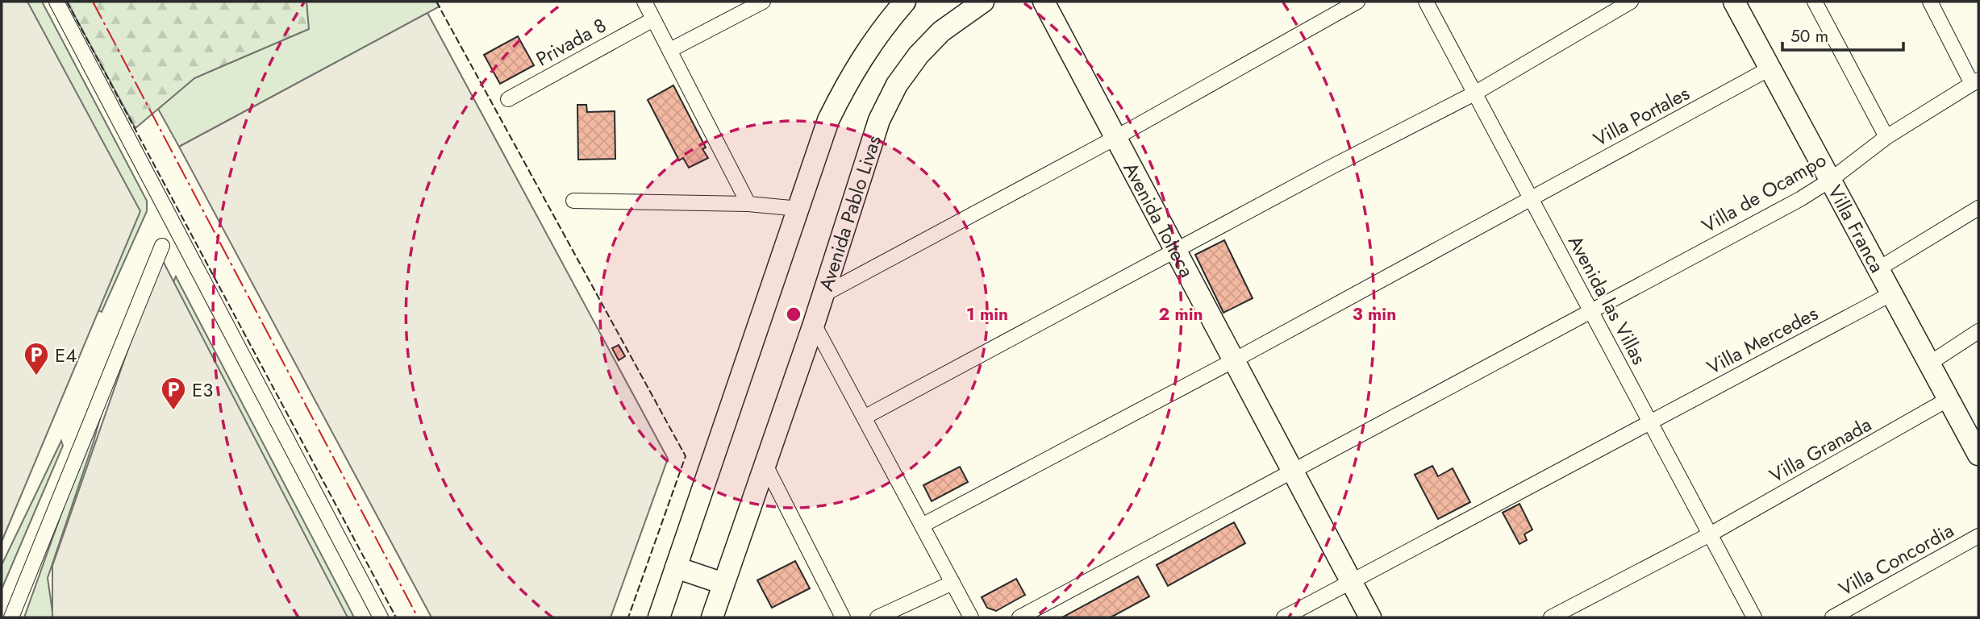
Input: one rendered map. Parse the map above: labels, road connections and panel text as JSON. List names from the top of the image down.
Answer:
{
  "streets": {
    "main road": ["Avenida Pablo Livas", "Avenida Tolteca", "Villa Franca"],
    "street": [
      "Privada 8",
      "Villa Portales",
      "Villa de Ocampo",
      "Avenida las Villas",
      "Villa Mercedes",
      "Villa Granada",
      "Villa Concordia"
    ]
  },
  "crossings": [
    ["Villa Portales", "Avenida Tolteca"],
    ["Villa Portales", "Villa Franca"],
    ["Villa Portales", "Avenida las Villas"],
    ["Villa de Ocampo", "Avenida Tolteca"],
    ["Villa de Ocampo", "Villa Franca"],
    ["Villa de Ocampo", "Avenida las Villas"],
    ["Avenida Tolteca", "Villa Mercedes"],
    ["Villa Franca", "Villa Mercedes"],
    ["Villa Franca", "Villa Granada"],
    ["Avenida las Villas", "Villa Mercedes"],
    ["Avenida las Villas", "Villa Granada"]
  ],
  "places": {
    "parking": ["E4", "E3"]
  },
  "scale_bar": "50 m",
  "rings": ["1 min", "2 min", "3 min"]
}
